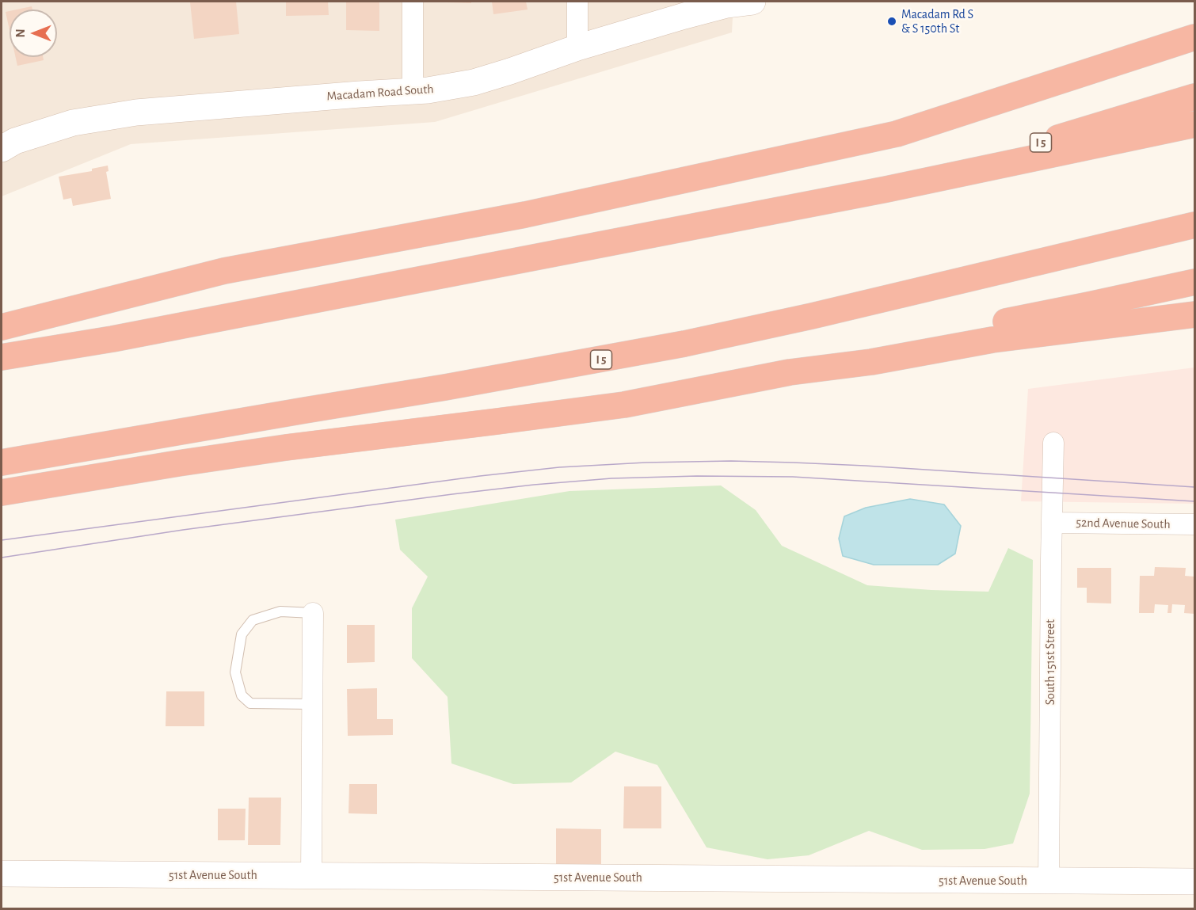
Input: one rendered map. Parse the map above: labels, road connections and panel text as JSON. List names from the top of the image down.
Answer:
{
  "streets": {
    "highway": ["I 5"],
    "street": [
      "Macadam Road South",
      "52nd Avenue South",
      "South 151st Street",
      "51st Avenue South"
    ]
  },
  "crossings": [
    ["52nd Avenue South", "South 151st Street"],
    ["South 151st Street", "51st Avenue South"]
  ],
  "places": ["Macadam Rd S & S 150th St"],
  "north": "left"
}
